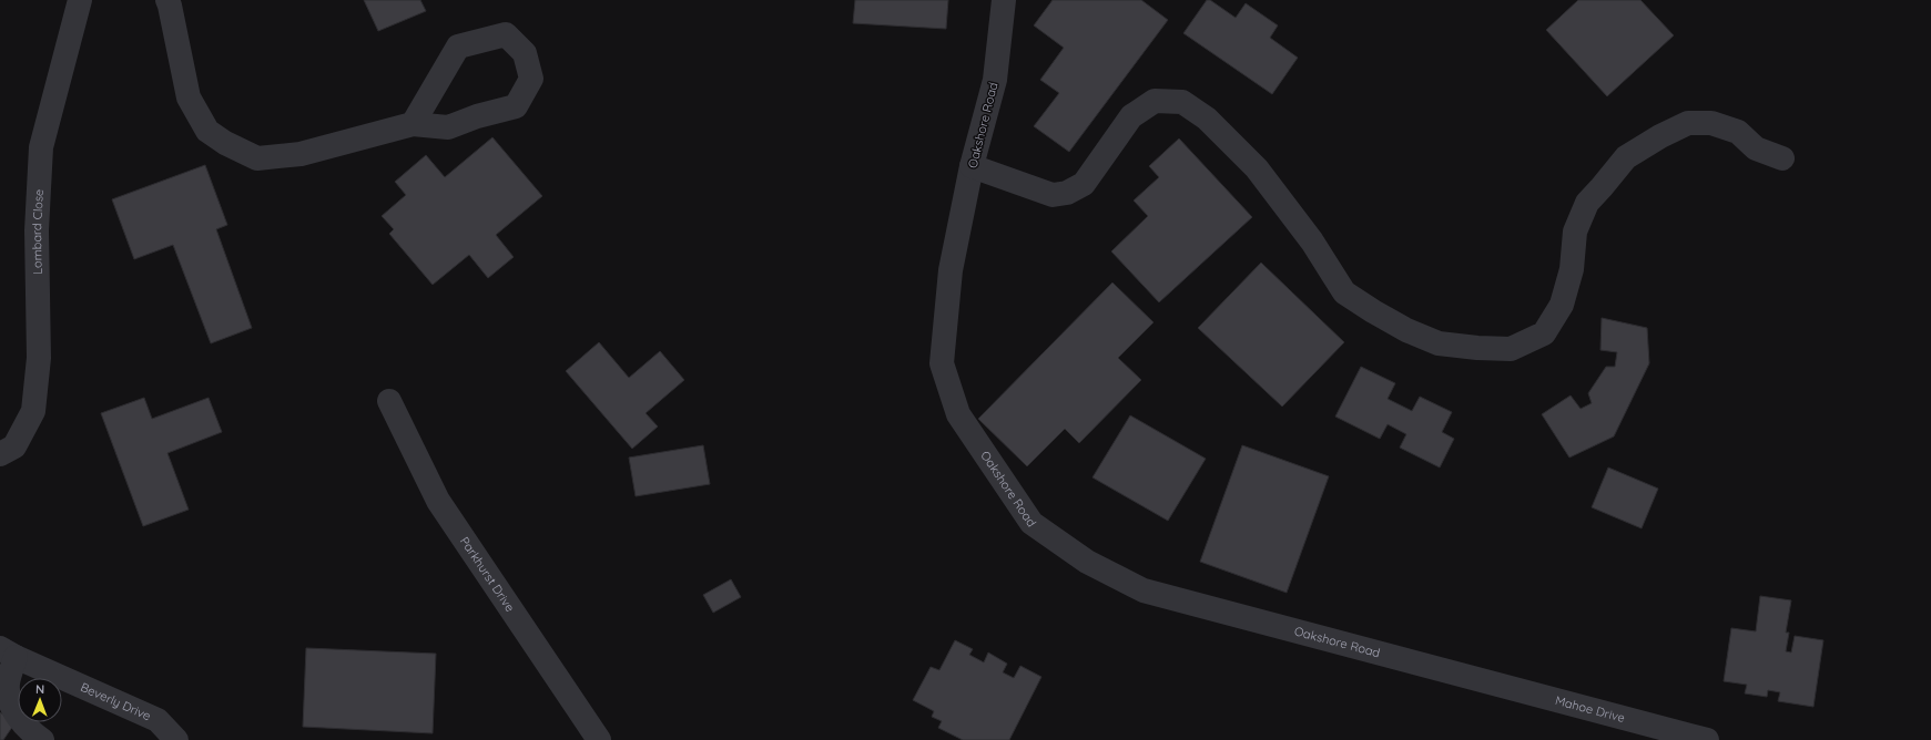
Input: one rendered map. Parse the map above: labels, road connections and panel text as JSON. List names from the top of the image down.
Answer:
{
  "streets": {
    "street": [
      "Oakshore Road",
      "Lombard Close",
      "Parkhurst Drive",
      "Beverly Drive",
      "Mahoe Drive"
    ]
  },
  "crossings": [
    ["Oakshore Road", "Mahoe Drive"]
  ],
  "north": "top"
}
